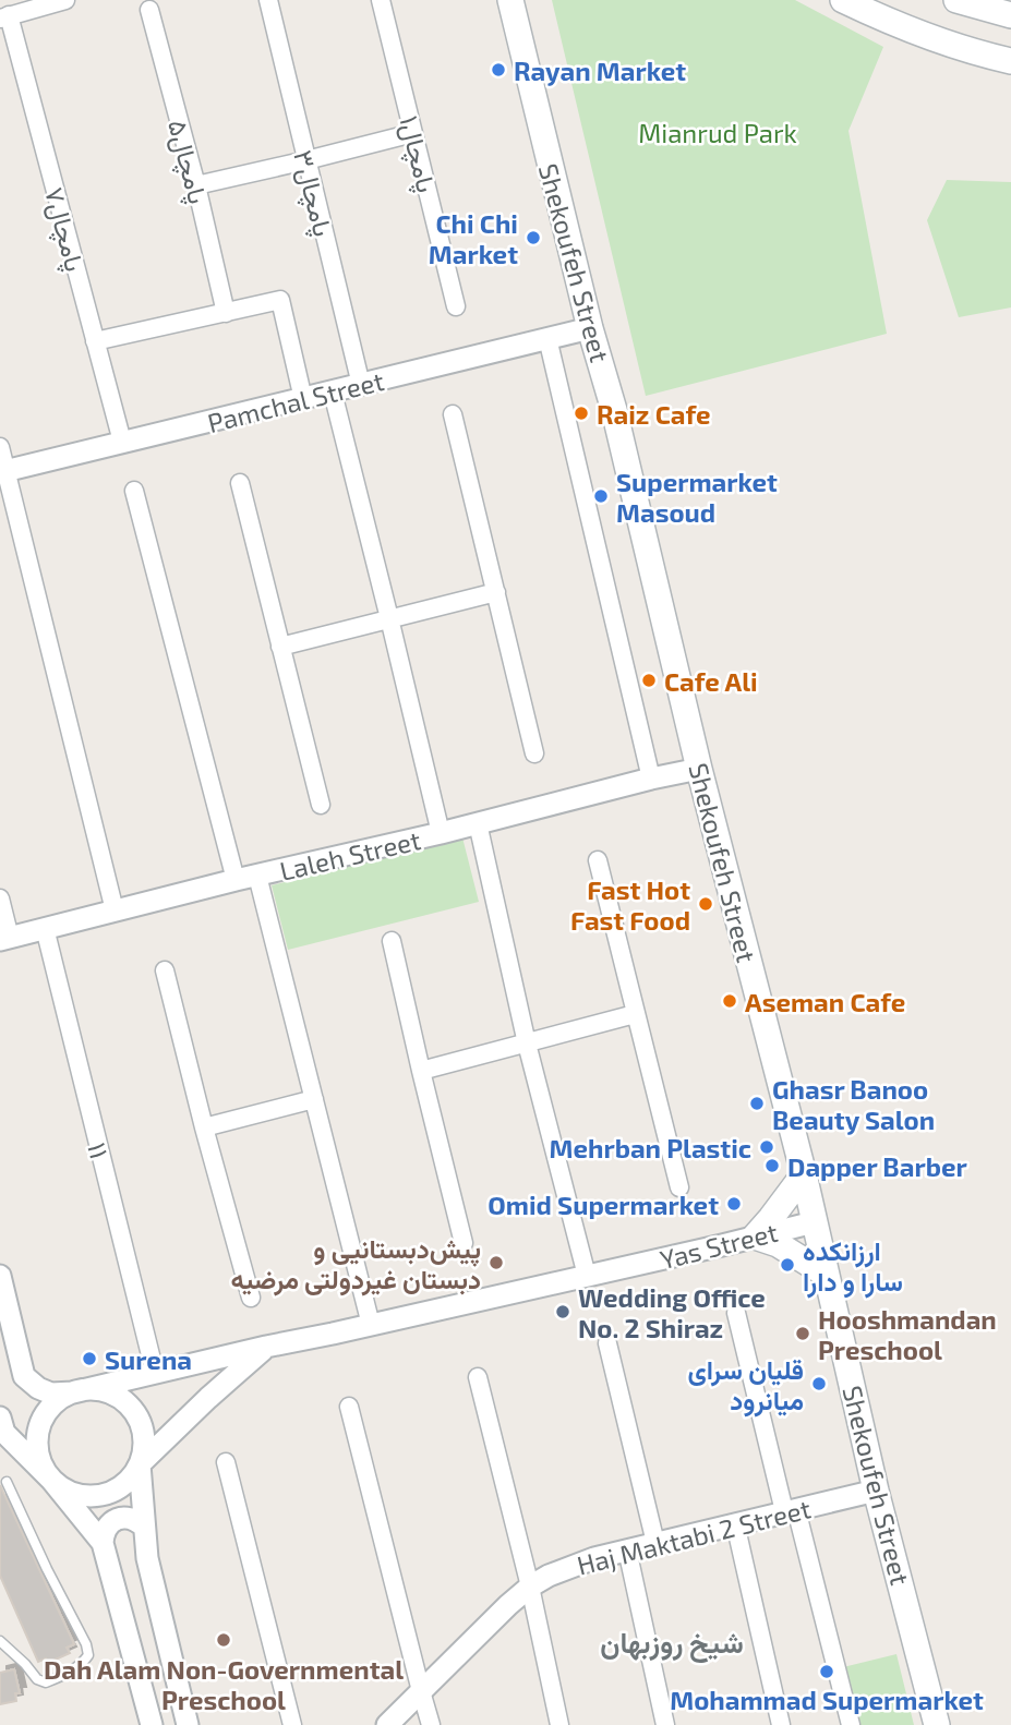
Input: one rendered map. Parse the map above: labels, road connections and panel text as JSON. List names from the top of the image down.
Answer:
{
  "streets": {
    "main road": ["Shekoufeh Street"],
    "street": [
      "پامچال۱",
      "پامچال۵",
      "پامچال۳",
      "پامچال۷",
      "Pamchal Street",
      "Laleh Street",
      "۱۱",
      "Yas Street",
      "Haj Maktabi 2 Street"
    ]
  },
  "crossings": [
    ["پامچال۳", "Pamchal Street"],
    ["پامچال۷", "Pamchal Street"],
    ["Shekoufeh Street", "Pamchal Street"],
    ["Shekoufeh Street", "Laleh Street"],
    ["Shekoufeh Street", "Yas Street"],
    ["Shekoufeh Street", "Haj Maktabi 2 Street"],
    ["Laleh Street", "۱۱"],
    ["۱۱", "Yas Street"]
  ],
  "districts": ["شیخ روزبهان"],
  "parks": ["Mianrud Park"],
  "places": [
    "Rayan Market",
    "Chi Chi Market",
    "Raiz Cafe",
    "Supermarket Masoud",
    "Cafe Ali",
    "Fast Hot Fast Food",
    "Aseman Cafe",
    "Ghasr Banoo Beauty Salon",
    "Mehrban Plastic",
    "Dapper Barber",
    "Omid Supermarket",
    "پیش‌دبستانیی و دبستان غیردولتی مرضیه",
    "ارزانکده سارا و دارا",
    "Wedding Office No. 2 Shiraz",
    "Hooshmandan Preschool",
    "Surena",
    "قلیان سرای میانرود",
    "Dah Alam Non-Governmental Preschool",
    "Mohammad Supermarket"
  ]
}
